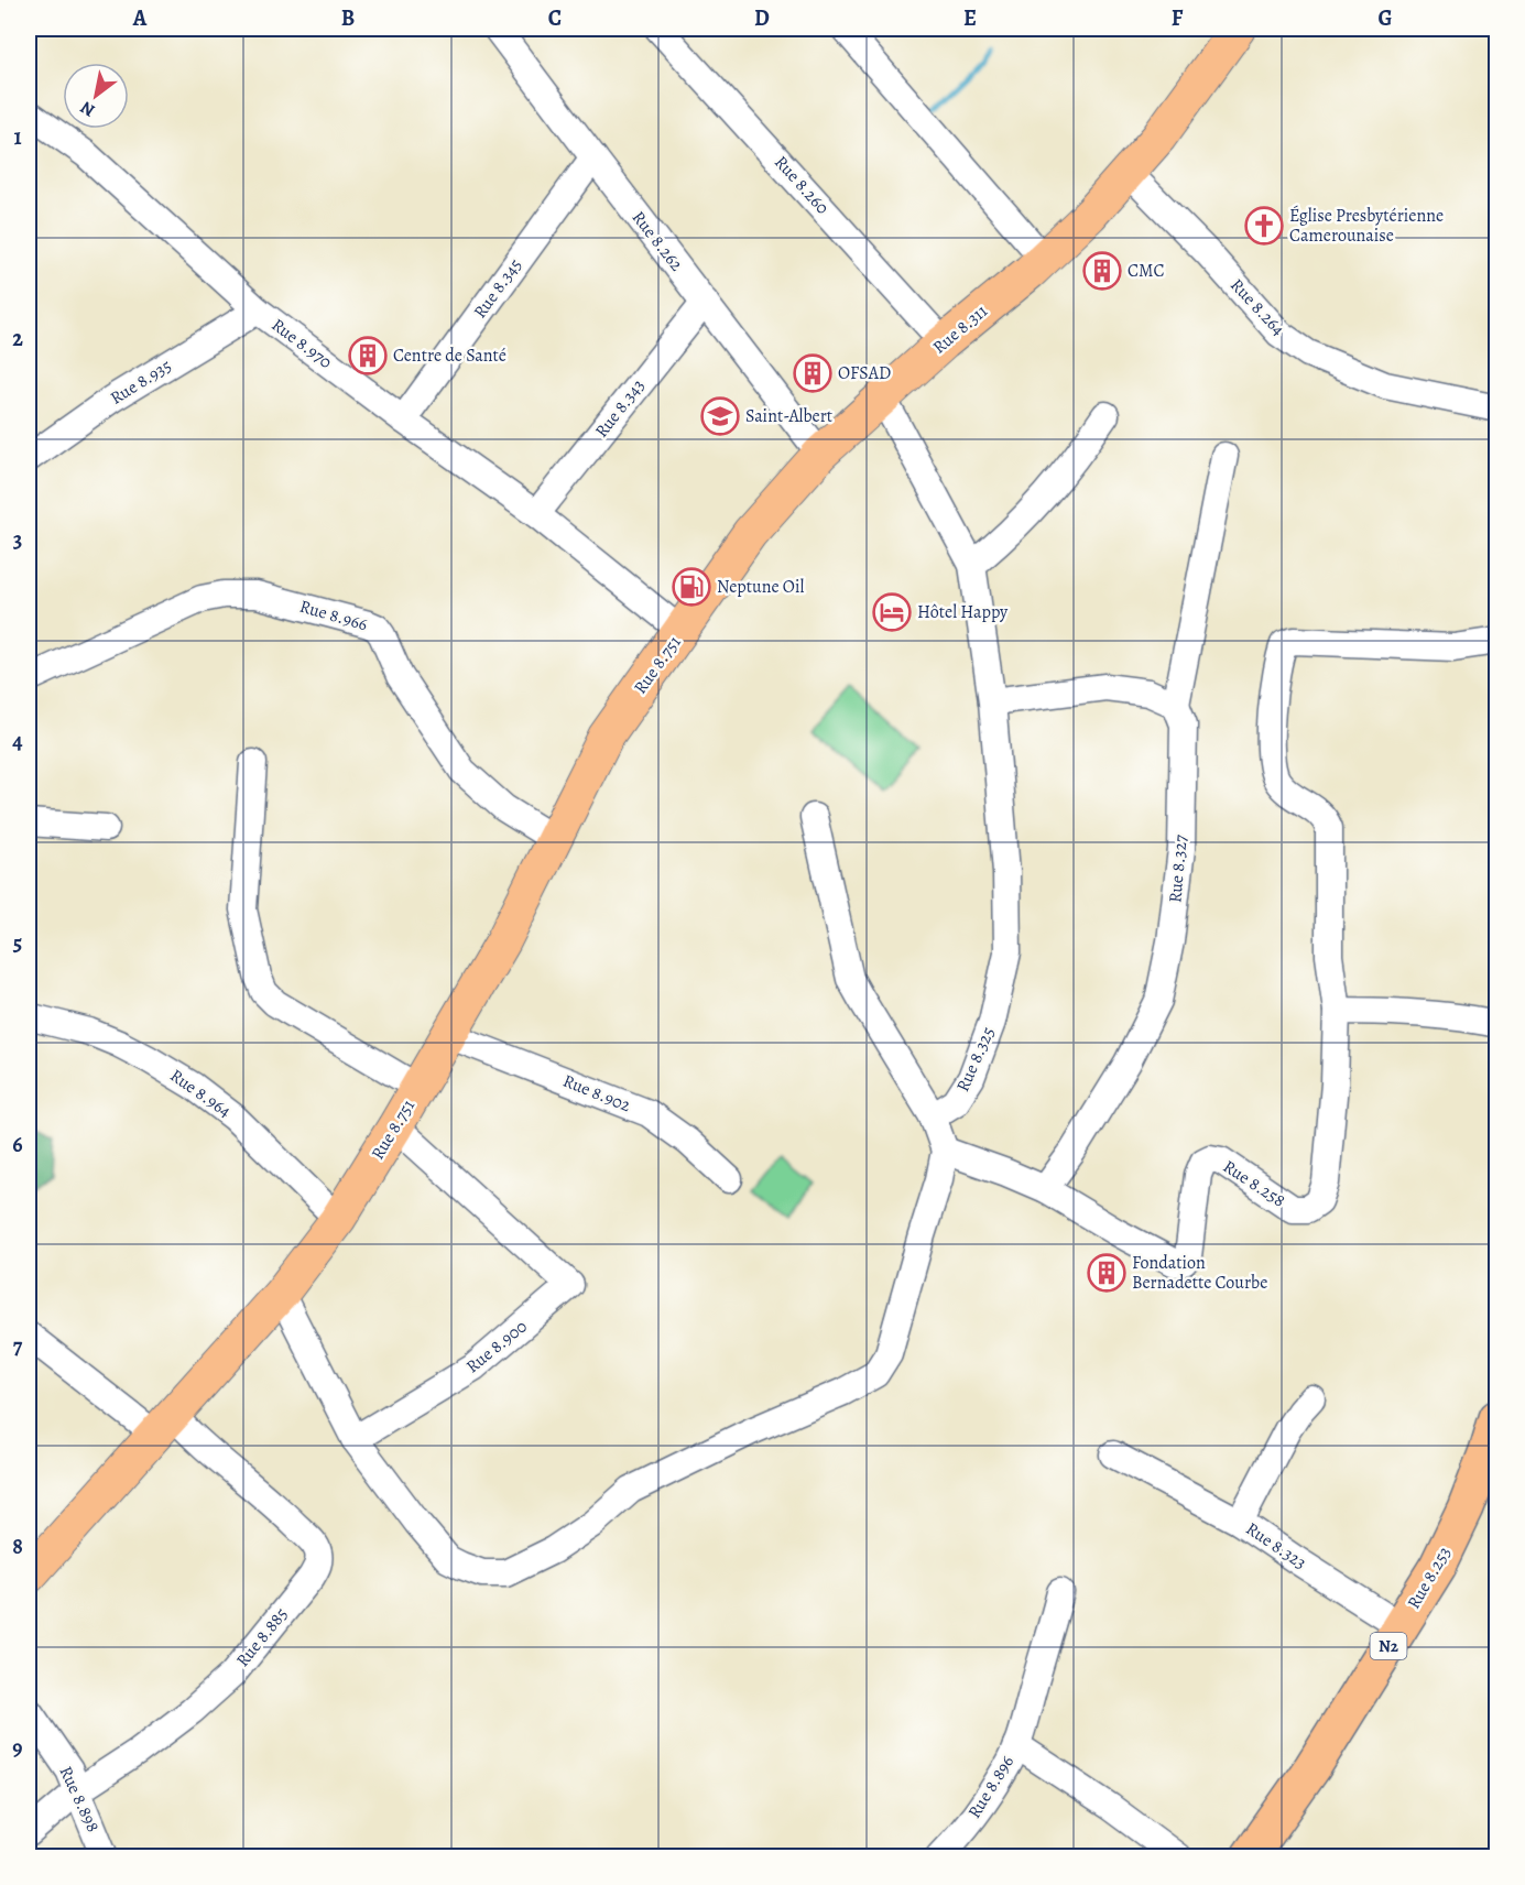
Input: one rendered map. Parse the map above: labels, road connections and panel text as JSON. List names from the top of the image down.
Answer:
{
  "streets": {
    "highway": ["Rue 8.253", "N2"],
    "main road": ["Rue 8.311", "Rue 8.751"],
    "street": [
      "Rue 8.260",
      "Rue 8.262",
      "Rue 8.345",
      "Rue 8.264",
      "Rue 8.970",
      "Rue 8.935",
      "Rue 8.343",
      "Rue 8.966",
      "Rue 8.327",
      "Rue 8.325",
      "Rue 8.964",
      "Rue 8.902",
      "Rue 8.258",
      "Rue 8.900",
      "Rue 8.323",
      "Rue 8.885",
      "Rue 8.896",
      "Rue 8.898"
    ]
  },
  "crossings": [
    ["Rue 8.260", "Rue 8.311"],
    ["Rue 8.262", "Rue 8.345"],
    ["Rue 8.262", "Rue 8.311"],
    ["Rue 8.262", "Rue 8.343"],
    ["Rue 8.345", "Rue 8.970"],
    ["Rue 8.264", "Rue 8.311"],
    ["Rue 8.311", "Rue 8.970"],
    ["Rue 8.311", "Rue 8.751"],
    ["Rue 8.311", "Rue 8.325"],
    ["Rue 8.970", "Rue 8.935"],
    ["Rue 8.970", "Rue 8.343"],
    ["Rue 8.970", "Rue 8.751"],
    ["Rue 8.966", "Rue 8.751"],
    ["Rue 8.751", "Rue 8.964"],
    ["Rue 8.751", "Rue 8.902"],
    ["Rue 8.751", "Rue 8.900"],
    ["Rue 8.751", "Rue 8.885"],
    ["Rue 8.327", "Rue 8.258"],
    ["Rue 8.323", "Rue 8.253"],
    ["Rue 8.885", "Rue 8.898"]
  ],
  "places": {
    "church": ["Église Presbytérienne Camerounaise"],
    "building": [
      "CMC",
      "Centre de Santé",
      "OFSAD",
      "Fondation Bernadette Courbe"
    ],
    "school or university": ["Saint-Albert"],
    "fuel station": ["Neptune Oil"],
    "hotel": ["Hôtel Happy"]
  },
  "north": "bottom left",
  "grid": {
    "columns": [
      "A",
      "B",
      "C",
      "D",
      "E",
      "F",
      "G"
    ],
    "rows": [
      "1",
      "2",
      "3",
      "4",
      "5",
      "6",
      "7",
      "8",
      "9"
    ]
  }
}
